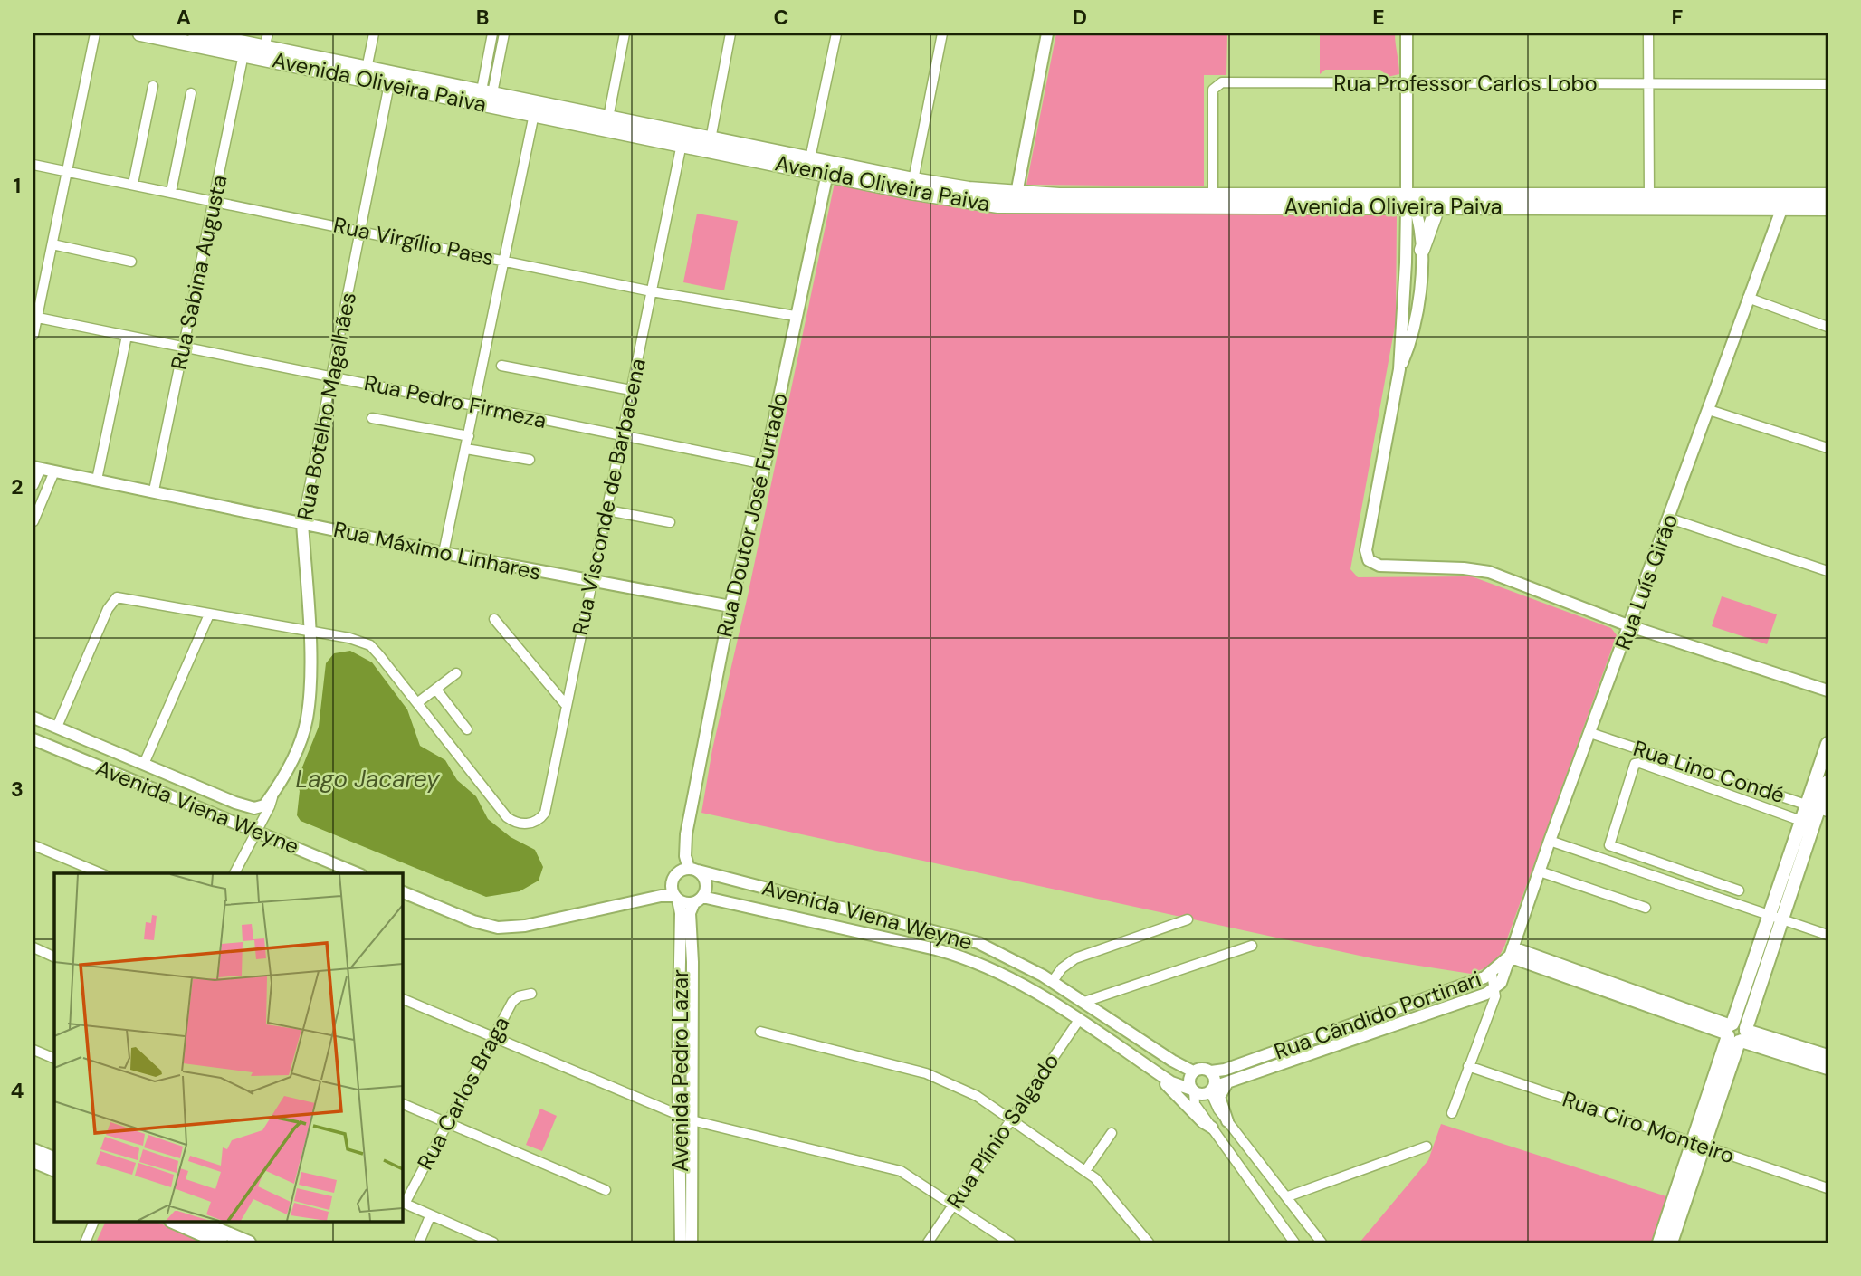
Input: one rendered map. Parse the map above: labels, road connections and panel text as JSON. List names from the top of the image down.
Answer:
{
  "streets": {
    "main road": ["Avenida Oliveira Paiva"],
    "street": [
      "Rua Professor Carlos Lobo",
      "Rua Virgílio Paes",
      "Rua Sabina Augusta",
      "Rua Pedro Firmeza",
      "Rua Botelho Magalhães",
      "Rua Visconde de Barbacena",
      "Rua Doutor José Furtado",
      "Rua Máximo Linhares",
      "Rua Luís Girão",
      "Rua Lino Condé",
      "Avenida Viena Weyne",
      "Rua Cândido Portinari",
      "Avenida Pedro Lazar",
      "Rua Carlos Braga",
      "Rua Ciro Monteiro",
      "Rua Plínio Salgado"
    ]
  },
  "crossings": [
    ["Avenida Oliveira Paiva", "Rua Professor Carlos Lobo"],
    ["Avenida Oliveira Paiva", "Rua Sabina Augusta"],
    ["Avenida Oliveira Paiva", "Rua Botelho Magalhães"],
    ["Avenida Oliveira Paiva", "Rua Visconde de Barbacena"],
    ["Avenida Oliveira Paiva", "Rua Doutor José Furtado"],
    ["Avenida Oliveira Paiva", "Rua Luís Girão"],
    ["Rua Virgílio Paes", "Rua Sabina Augusta"],
    ["Rua Virgílio Paes", "Rua Botelho Magalhães"],
    ["Rua Virgílio Paes", "Rua Visconde de Barbacena"],
    ["Rua Virgílio Paes", "Rua Doutor José Furtado"],
    ["Rua Sabina Augusta", "Rua Pedro Firmeza"],
    ["Rua Sabina Augusta", "Rua Máximo Linhares"],
    ["Rua Pedro Firmeza", "Rua Botelho Magalhães"],
    ["Rua Pedro Firmeza", "Rua Visconde de Barbacena"],
    ["Rua Pedro Firmeza", "Rua Doutor José Furtado"],
    ["Rua Botelho Magalhães", "Rua Máximo Linhares"],
    ["Rua Botelho Magalhães", "Avenida Viena Weyne"],
    ["Rua Visconde de Barbacena", "Rua Máximo Linhares"],
    ["Rua Doutor José Furtado", "Rua Máximo Linhares"],
    ["Rua Doutor José Furtado", "Avenida Viena Weyne"],
    ["Rua Doutor José Furtado", "Avenida Pedro Lazar"],
    ["Rua Luís Girão", "Rua Lino Condé"],
    ["Rua Luís Girão", "Rua Cândido Portinari"],
    ["Avenida Viena Weyne", "Rua Cândido Portinari"],
    ["Avenida Viena Weyne", "Avenida Pedro Lazar"],
    ["Avenida Viena Weyne", "Rua Plínio Salgado"]
  ],
  "water": ["Lago Jacarey"],
  "grid": {
    "columns": [
      "A",
      "B",
      "C",
      "D",
      "E",
      "F"
    ],
    "rows": [
      "1",
      "2",
      "3",
      "4"
    ]
  }
}
